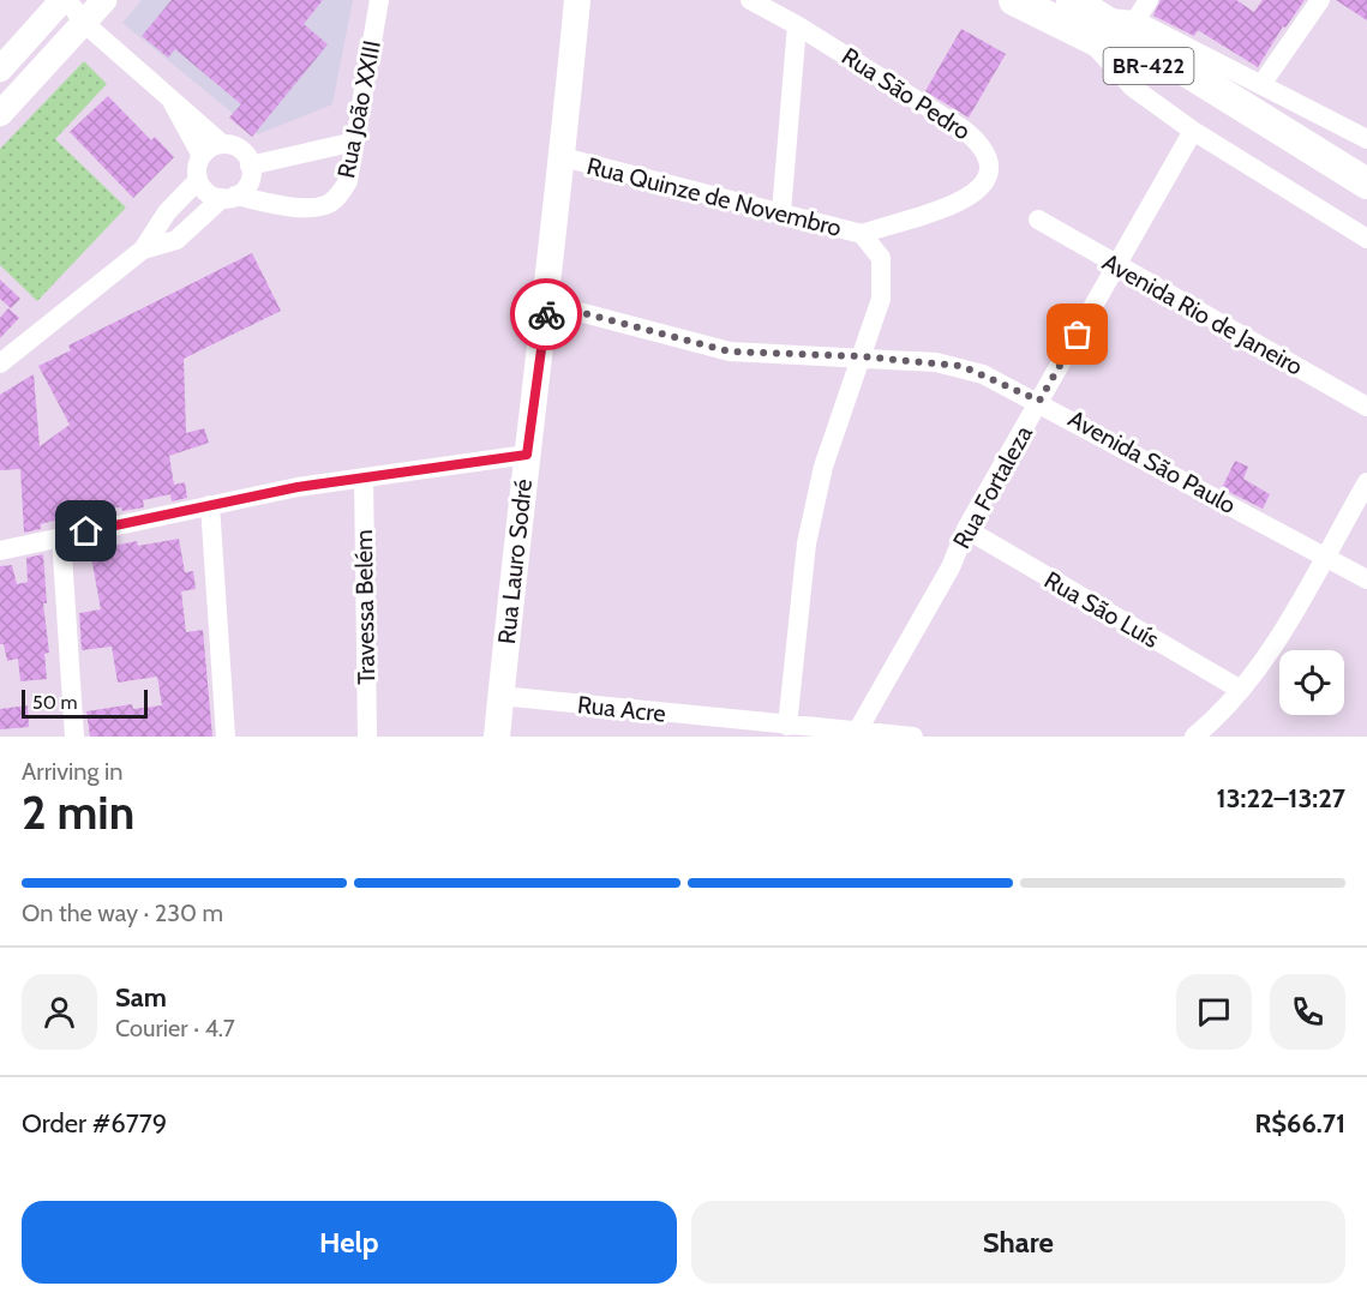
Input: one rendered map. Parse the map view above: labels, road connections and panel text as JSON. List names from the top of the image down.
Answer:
{
  "streets": {
    "main road": ["BR-422", "Rua Lauro Sodré"],
    "street": [
      "Rua São Pedro",
      "Rua João XXIII",
      "Rua Quinze de Novembro",
      "Avenida Rio de Janeiro",
      "Avenida São Paulo",
      "Rua Fortaleza",
      "Travessa Belém",
      "Rua São Luís",
      "Rua Acre"
    ]
  },
  "crossings": [
    ["Rua São Pedro", "Rua Quinze de Novembro"],
    ["Rua Quinze de Novembro", "Avenida São Paulo"],
    ["Rua Quinze de Novembro", "Rua Lauro Sodré"],
    ["Rua Quinze de Novembro", "Rua Acre"],
    ["Avenida Rio de Janeiro", "Rua Fortaleza"],
    ["Avenida São Paulo", "Rua Fortaleza"],
    ["Avenida São Paulo", "Rua Lauro Sodré"],
    ["Rua Fortaleza", "Rua São Luís"],
    ["Rua Fortaleza", "Rua Acre"],
    ["Rua Lauro Sodré", "Rua Acre"]
  ],
  "scale_bar": "50 m",
  "page": {
    "scale": "50 m",
    "heading": ["2 min", "Arriving in", "13:22–13:27"],
    "panel": [
      "Sam",
      "Courier · 4.7",
      "Order #6779",
      "R$66.71"
    ],
    "bar": "On the way · 230 m",
    "buttons": ["Help", "Share"]
  }
}
